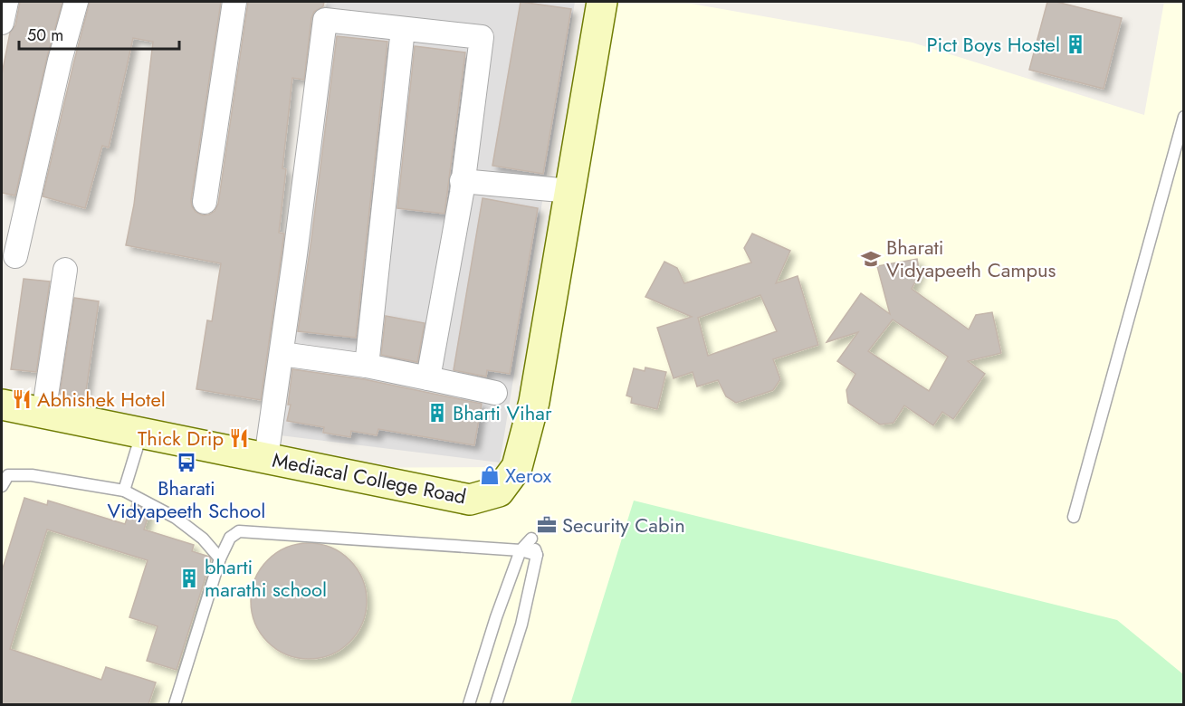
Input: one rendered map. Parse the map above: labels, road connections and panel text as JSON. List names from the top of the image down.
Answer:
{
  "streets": {
    "street": ["Mediacal College Road"]
  },
  "places": {
    "building": ["Pict Boys Hostel", "Bharti Vihar", "bharti marathi school"],
    "school or university": ["Bharati Vidyapeeth Campus"],
    "restaurant": ["Abhishek Hotel", "Thick Drip"],
    "bus stop": ["Bharati Vidyapeeth School"],
    "shop": ["Xerox"],
    "office": ["Security Cabin"]
  },
  "scale_bar": "50 m"
}
